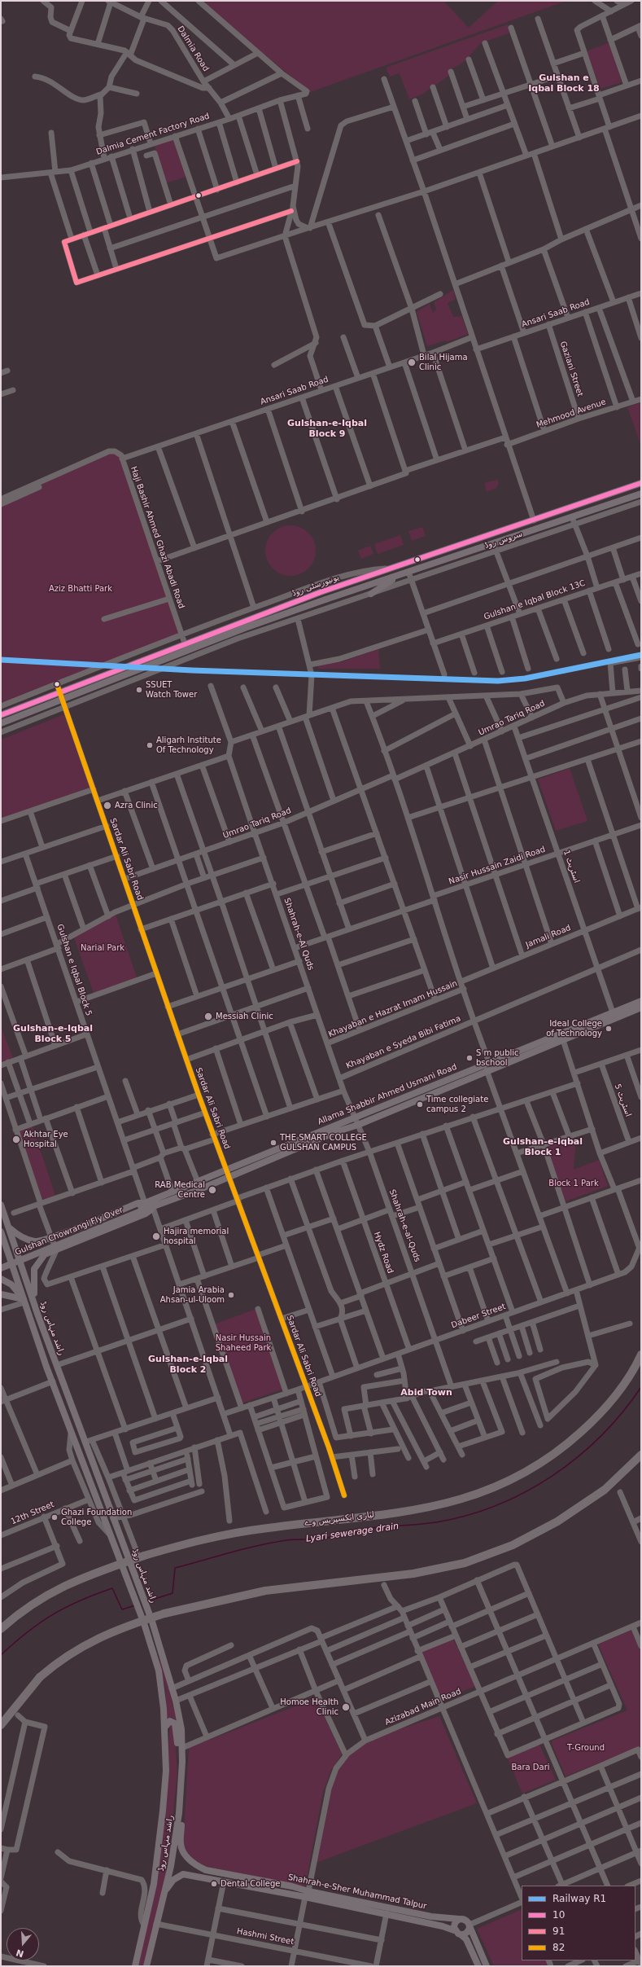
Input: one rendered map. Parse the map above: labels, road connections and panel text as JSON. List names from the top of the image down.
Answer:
{
  "streets": {
    "highway": ["لیاری ایکسپریس وے"],
    "main road": [
      "یونیورسٹی روڈ",
      "Allama Shabbir Ahmed Usmani Road",
      "Gulshan Chowrangi Fly Over",
      "راشد منہاس روڈ",
      "Shahrah-e-Sher Muhammad Talpur"
    ],
    "street": [
      "Dalmia Road",
      "Dalmia Cement Factory Road",
      "Ansari Saab Road",
      "Gaziani Street",
      "Mehmood Avenue",
      "Haji Bashir Ahmed Ghazi Abadi Road",
      "سروس روڈ",
      "Gulshan e Iqbal Block 13C",
      "Umrao Tariq Road",
      "Sardar Ali Sabri Road",
      "Nasir Hussain Zaidi Road",
      "اسٹریٹ 1",
      "Shahrah-e-Al Quds",
      "Jamali Road",
      "Gulshan e Iqbal Block 5",
      "Khayaban e Hazrat Imam Hussain",
      "Khayaban e Syeda Bibi Fatima",
      "اسٹریٹ 5",
      "Shahrah-e-al-Quds",
      "Hydz Road",
      "Dabeer Street",
      "12th Street",
      "Azizabad Main Road",
      "Hashmi Street"
    ]
  },
  "crossings": [
    ["Dalmia Road", "Dalmia Cement Factory Road"],
    ["Ansari Saab Road", "Gaziani Street"],
    ["Ansari Saab Road", "Haji Bashir Ahmed Ghazi Abadi Road"],
    ["Gaziani Street", "Mehmood Avenue"],
    ["Haji Bashir Ahmed Ghazi Abadi Road", "سروس روڈ"],
    ["سروس روڈ", "Sardar Ali Sabri Road"],
    ["Umrao Tariq Road", "Sardar Ali Sabri Road"],
    ["Umrao Tariq Road", "اسٹریٹ 1"],
    ["Umrao Tariq Road", "Shahrah-e-Al Quds"],
    ["Sardar Ali Sabri Road", "Allama Shabbir Ahmed Usmani Road"],
    ["Sardar Ali Sabri Road", "Dabeer Street"],
    ["Nasir Hussain Zaidi Road", "اسٹریٹ 1"],
    ["Nasir Hussain Zaidi Road", "Shahrah-e-Al Quds"],
    ["اسٹریٹ 1", "Jamali Road"],
    ["اسٹریٹ 1", "Khayaban e Syeda Bibi Fatima"],
    ["اسٹریٹ 1", "Allama Shabbir Ahmed Usmani Road"],
    ["Shahrah-e-Al Quds", "Khayaban e Hazrat Imam Hussain"],
    ["Shahrah-e-Al Quds", "Khayaban e Syeda Bibi Fatima"],
    ["Shahrah-e-Al Quds", "Allama Shabbir Ahmed Usmani Road"],
    ["Shahrah-e-Al Quds", "Shahrah-e-al-Quds"],
    ["Gulshan e Iqbal Block 5", "Allama Shabbir Ahmed Usmani Road"],
    ["Gulshan e Iqbal Block 5", "Gulshan Chowrangi Fly Over"],
    ["Allama Shabbir Ahmed Usmani Road", "Shahrah-e-al-Quds"],
    ["Allama Shabbir Ahmed Usmani Road", "Gulshan Chowrangi Fly Over"],
    ["Shahrah-e-al-Quds", "Dabeer Street"],
    ["Hydz Road", "Dabeer Street"],
    ["راشد منہاس روڈ", "Shahrah-e-Sher Muhammad Talpur"],
    ["راشد منہاس روڈ", "Hashmi Street"],
    ["Azizabad Main Road", "Shahrah-e-Sher Muhammad Talpur"],
    ["Azizabad Main Road", "Hashmi Street"]
  ],
  "districts": [
    "Gulshan e Iqbal Block 18",
    "Gulshan-e-Iqbal Block 9",
    "Gulshan-e-Iqbal Block 5",
    "Gulshan-e-Iqbal Block 1",
    "Gulshan-e-Iqbal Block 2",
    "Abid Town"
  ],
  "water": ["Lyari sewerage drain"],
  "parks": [
    "Aziz Bhatti Park",
    "Narial Park",
    "Block 1 Park",
    "Nasir Hussain Shaheed Park",
    "T-Ground",
    "Bara Dari"
  ],
  "places": [
    "Bilal Hijama Clinic",
    "SSUET Watch Tower",
    "Aligarh Institute Of Technology",
    "Azra Clinic",
    "Messiah Clinic",
    "Ideal College of Technology",
    "S m public bschool",
    "Time collegiate campus 2",
    "Akhtar Eye Hospital",
    "THE SMART COLLEGE GULSHAN CAMPUS",
    "RAB Medical Centre",
    "Hajira memorial hospital",
    "Jamia Arabia Ahsan-ul-Uloom",
    "Ghazi Foundation College",
    "Homoe Health Clinic",
    "Dental College"
  ],
  "lines": [
    "transit line 91",
    "transit line 10",
    "rail line R1",
    "transit line 82"
  ],
  "legend": [
    "Railway R1",
    "10",
    "91",
    "82"
  ],
  "north": "bottom"
}
